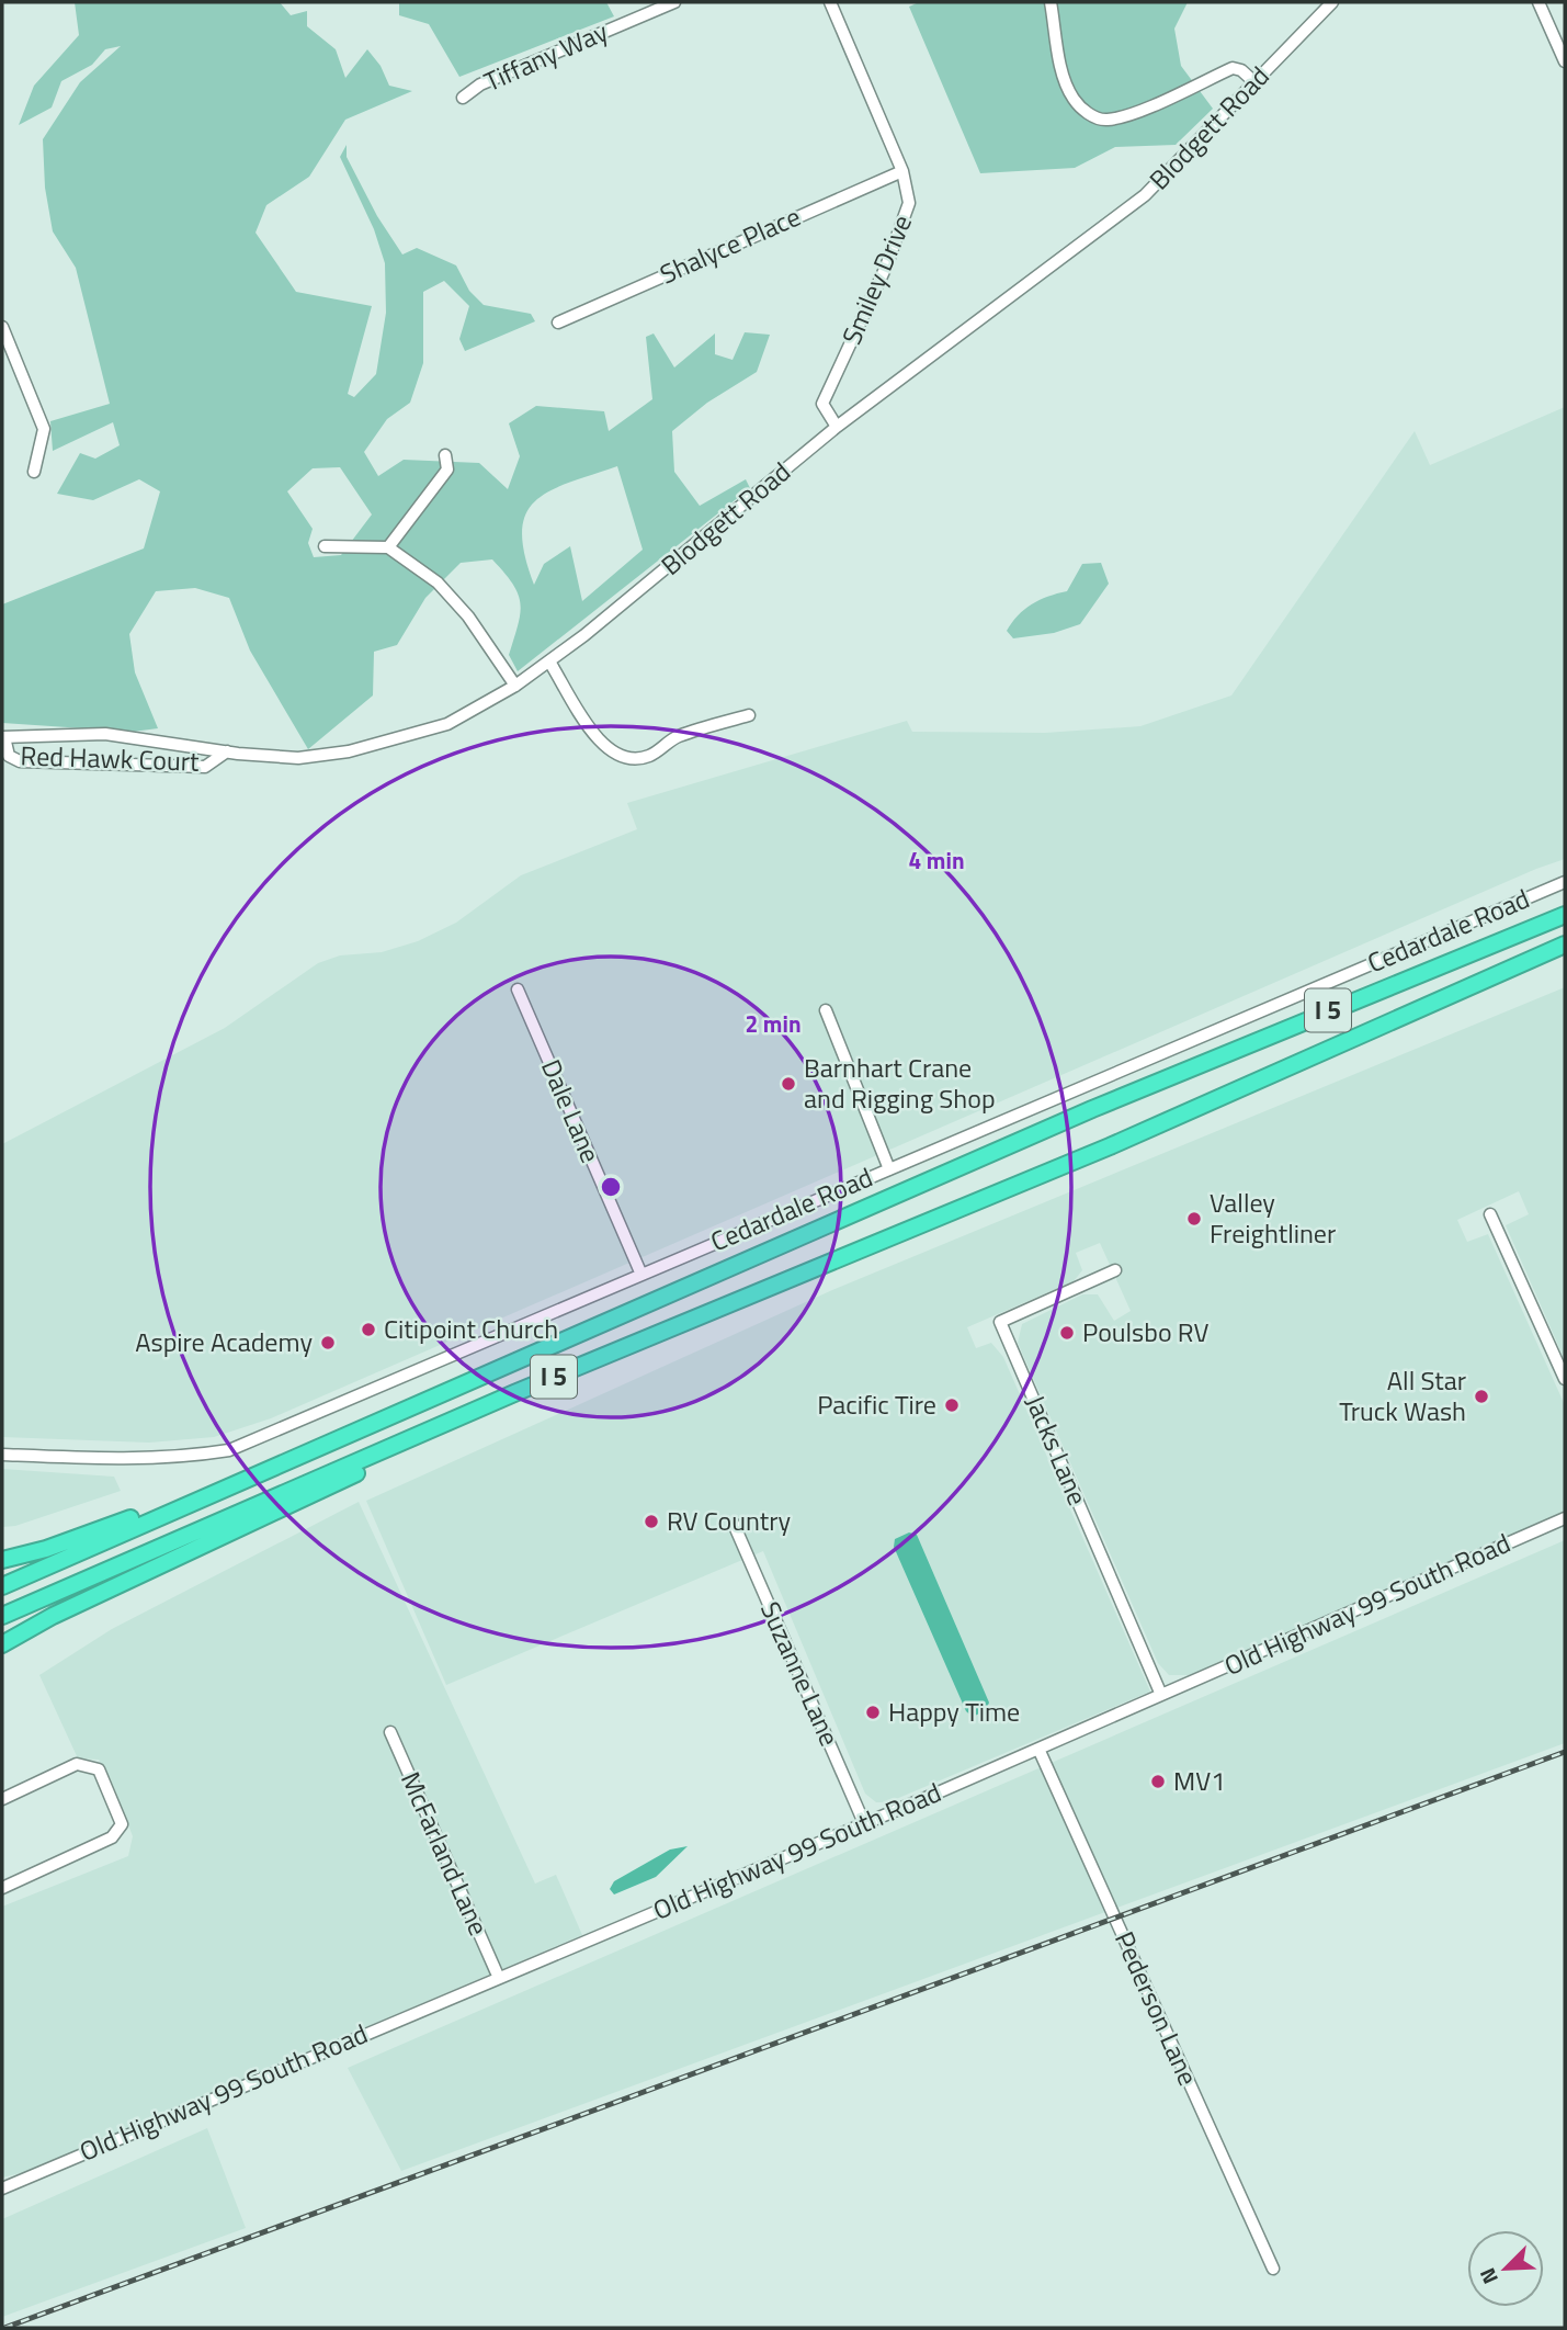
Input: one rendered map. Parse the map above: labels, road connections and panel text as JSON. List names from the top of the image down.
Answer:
{
  "streets": {
    "highway": ["I 5"],
    "street": [
      "Tiffany Way",
      "Blodgett Road",
      "Shalyce Place",
      "Smiley Drive",
      "Red Hawk Court",
      "Cedardale Road",
      "Dale Lane",
      "Jacks Lane",
      "Old Highway 99 South Road",
      "Suzanne Lane",
      "McFarland Lane",
      "Pederson Lane"
    ]
  },
  "crossings": [
    ["Blodgett Road", "Smiley Drive"],
    ["Blodgett Road", "Red Hawk Court"],
    ["Shalyce Place", "Smiley Drive"],
    ["Cedardale Road", "Dale Lane"],
    ["Jacks Lane", "Old Highway 99 South Road"],
    ["Old Highway 99 South Road", "Suzanne Lane"],
    ["Old Highway 99 South Road", "McFarland Lane"],
    ["Old Highway 99 South Road", "Pederson Lane"]
  ],
  "places": [
    "Barnhart Crane and Rigging Shop",
    "Valley Freightliner",
    "Citipoint Church",
    "Poulsbo RV",
    "Aspire Academy",
    "All Star Truck Wash",
    "Pacific Tire",
    "RV Country",
    "Happy Time",
    "MV1"
  ],
  "north": "bottom left",
  "rings": ["4 min", "2 min"]
}
